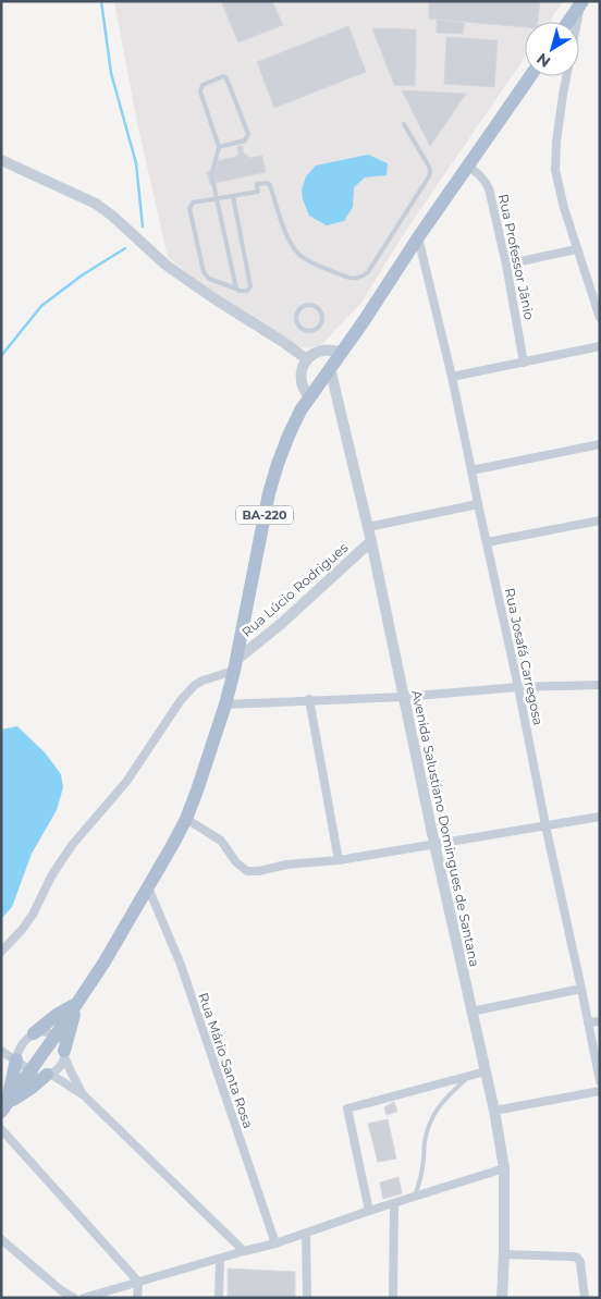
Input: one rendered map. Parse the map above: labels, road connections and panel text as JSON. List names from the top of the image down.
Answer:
{
  "streets": {
    "main road": ["BA-220"],
    "street": [
      "Rua Professor Jânio",
      "Rua Lúcio Rodrigues",
      "Rua Josafá Carregosa",
      "Avenida Salustiano Domingues de Santana",
      "Rua Mário Santa Rosa"
    ]
  },
  "crossings": [
    ["Rua Professor Jânio", "BA-220"],
    ["BA-220", "Rua Lúcio Rodrigues"],
    ["BA-220", "Rua Josafá Carregosa"],
    ["BA-220", "Avenida Salustiano Domingues de Santana"],
    ["BA-220", "Rua Mário Santa Rosa"],
    ["Rua Lúcio Rodrigues", "Avenida Salustiano Domingues de Santana"]
  ],
  "north": "bottom left"
}
